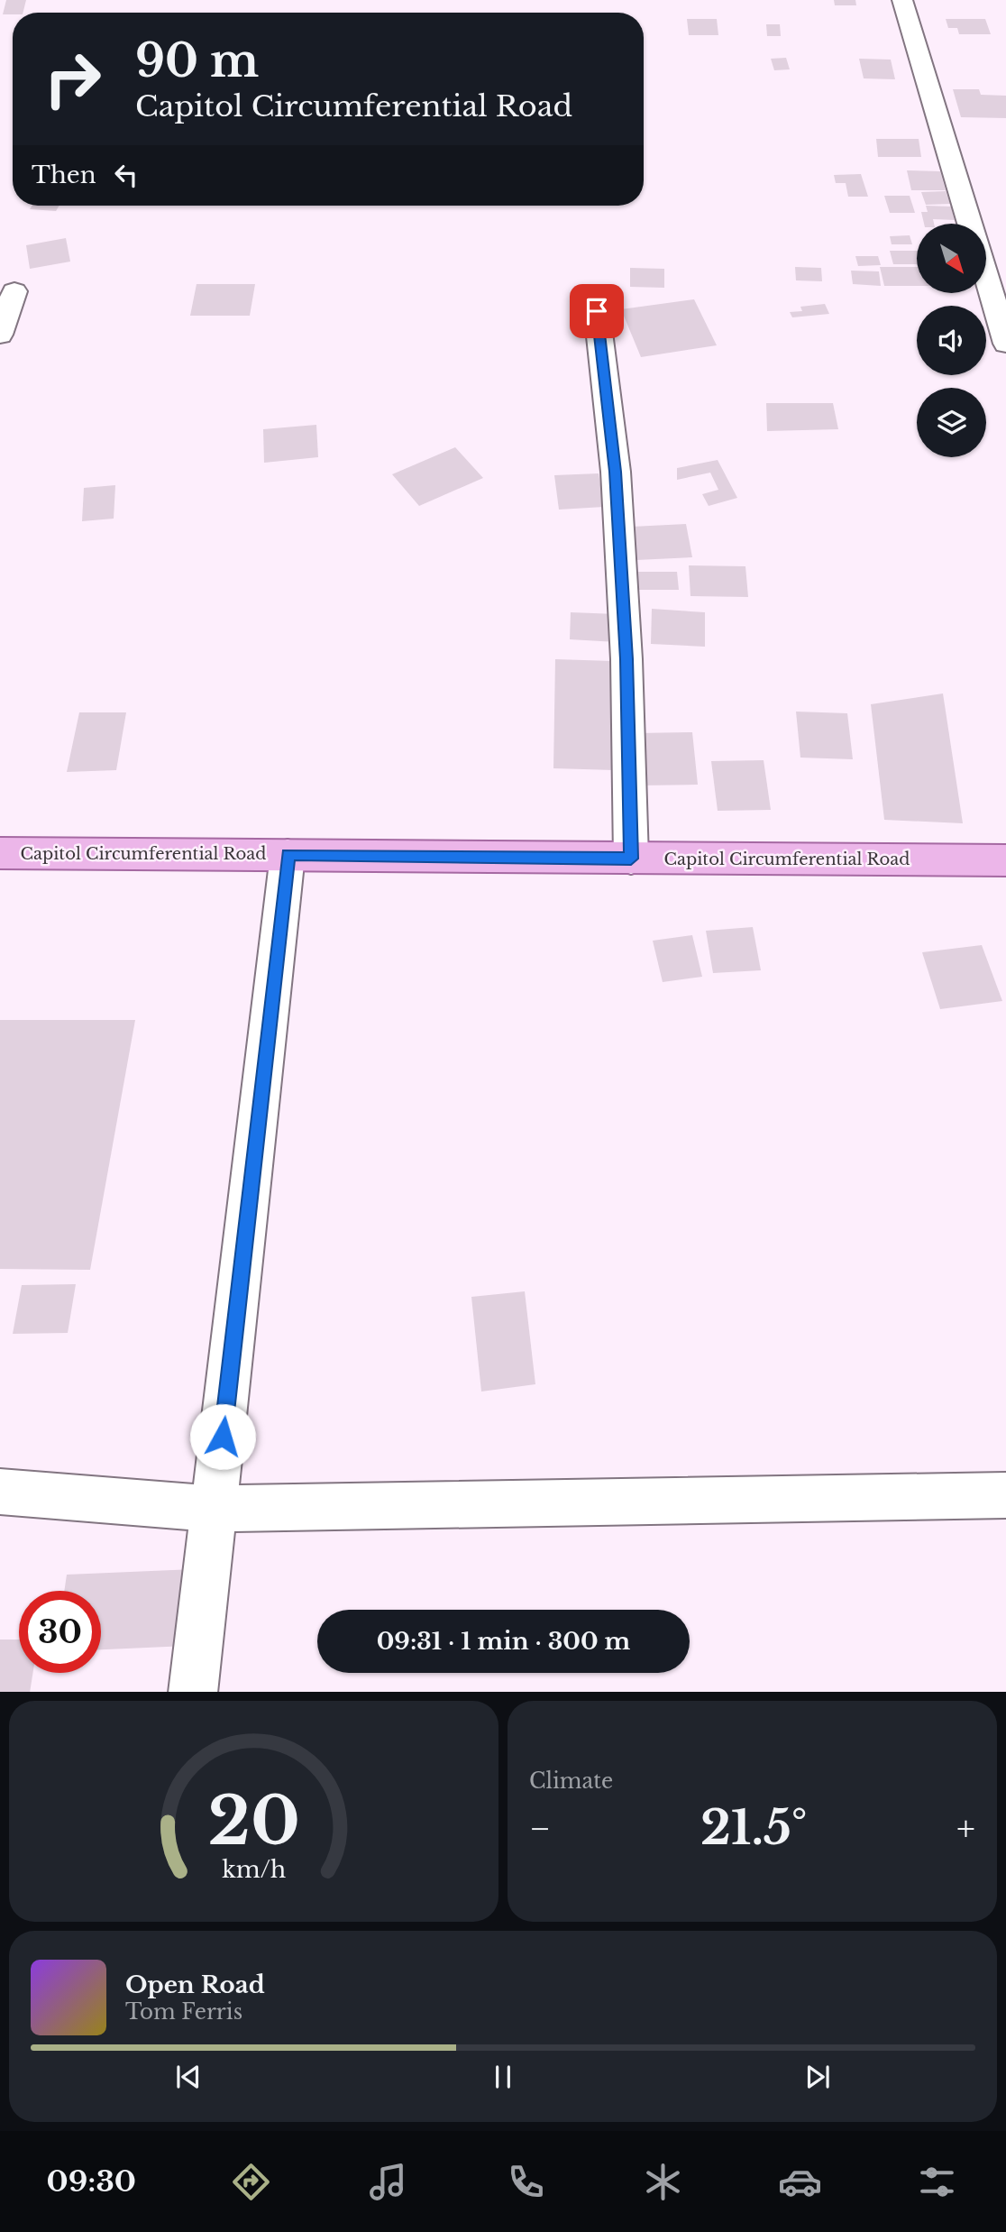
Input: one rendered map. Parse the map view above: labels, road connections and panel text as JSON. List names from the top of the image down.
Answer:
{
  "streets": {
    "main road": ["Capitol Circumferential Road"]
  },
  "north": "bottom right",
  "page": {
    "turn": ["90 m", "Capitol Circumferential Road"],
    "then": "Then",
    "limit": "30",
    "trip": "09:31 · 1 min · 300 m",
    "tile": "Climate",
    "heat": ["−", "21.5°", "+"],
    "song": ["Open Road", "Tom Ferris"],
    "tabs": "09:30",
    "gauge": ["20", "km/h"]
  }
}
